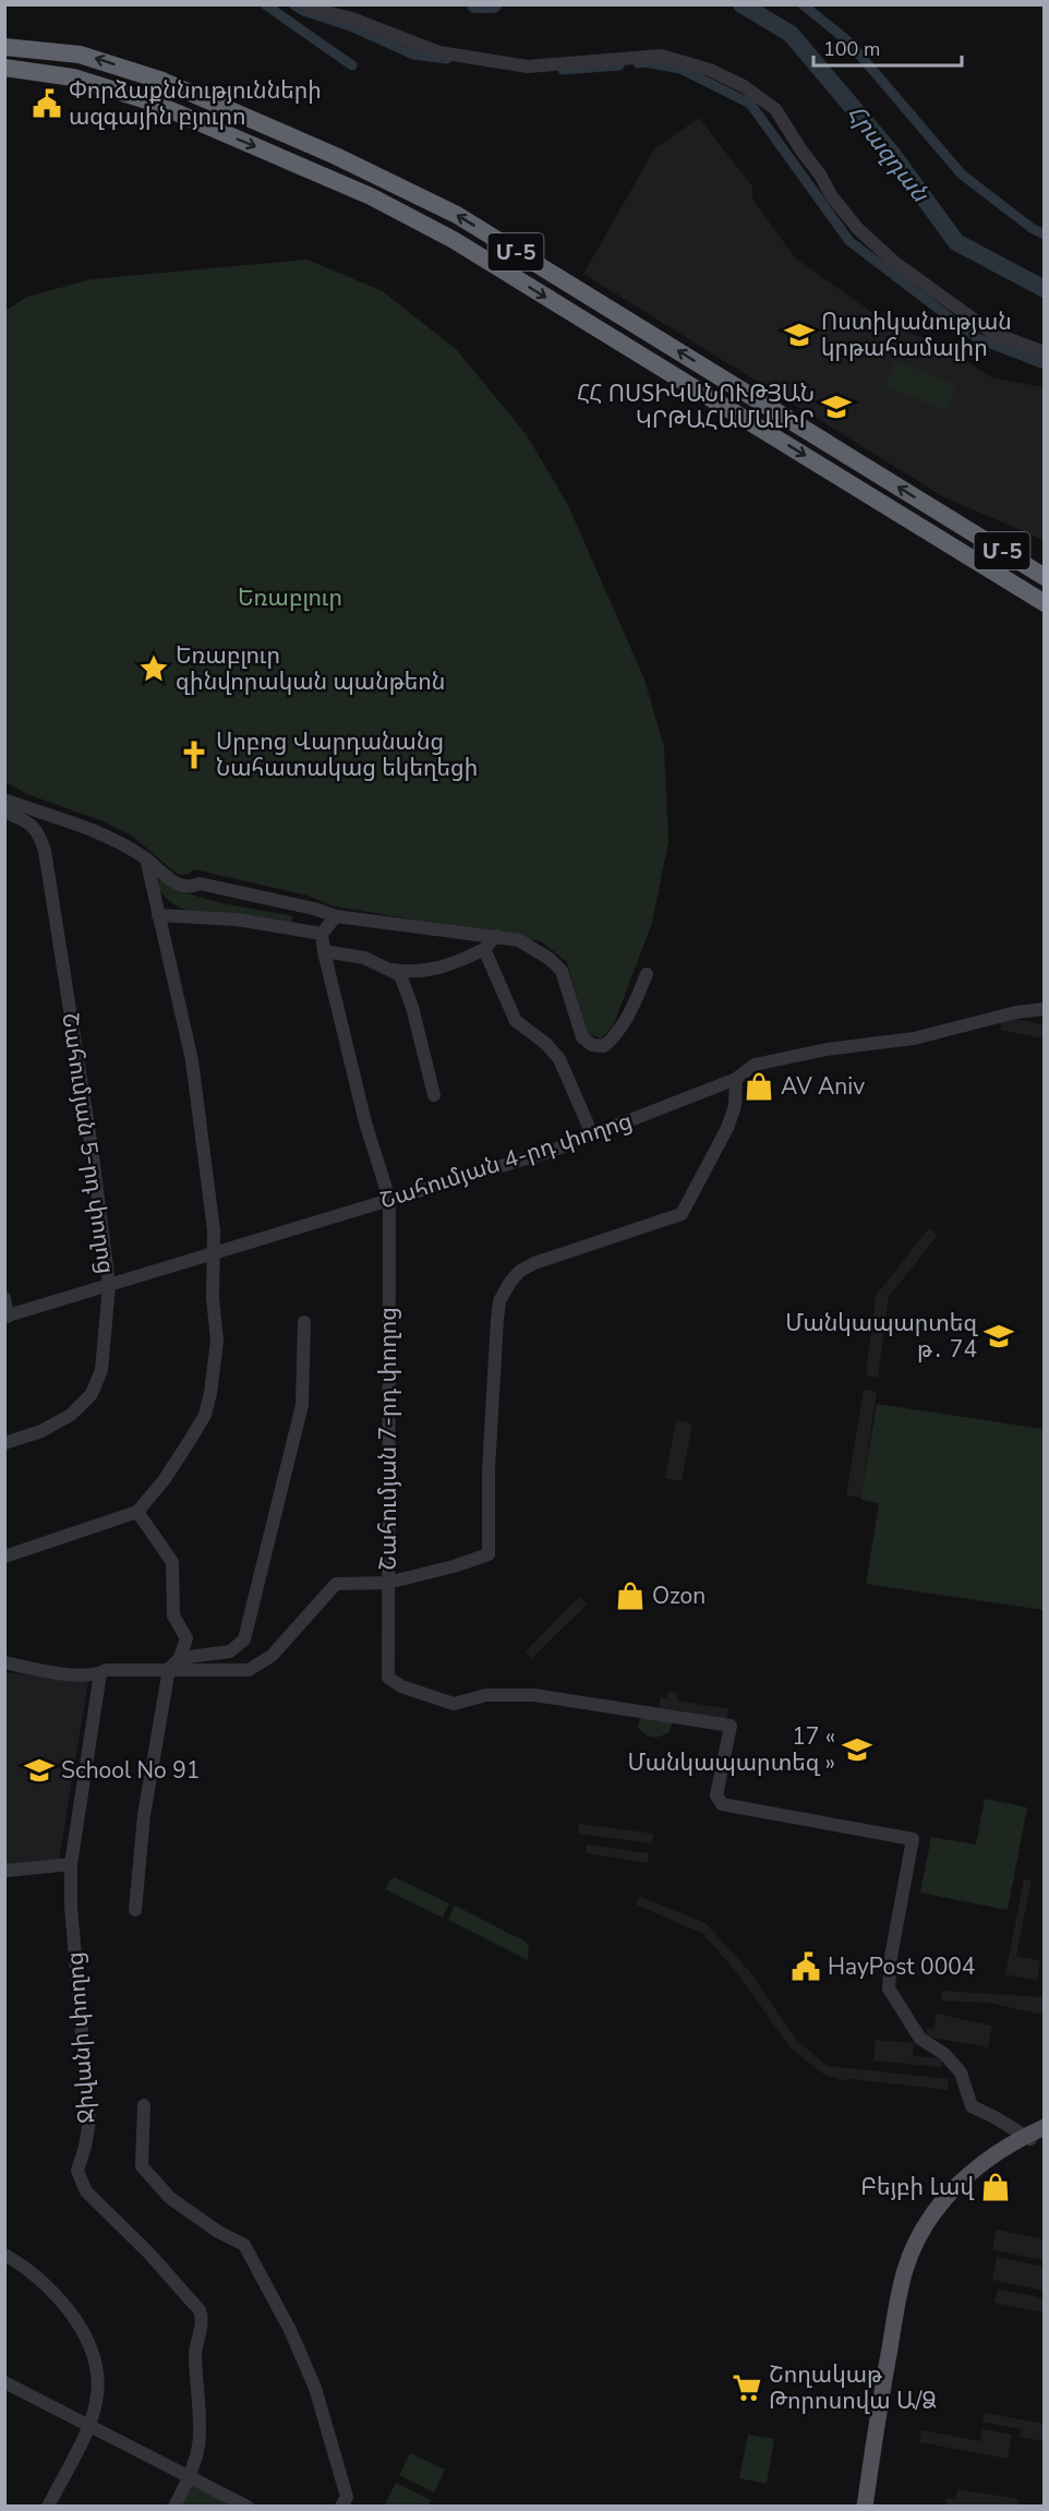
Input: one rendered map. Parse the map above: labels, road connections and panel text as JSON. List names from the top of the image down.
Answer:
{
  "streets": {
    "highway": ["Մ-5"],
    "street": [
      "Շահումյան 5-րդ փողոց",
      "Շահումյան 4-րդ փողոց",
      "Շահումյան 7-րդ փողոց",
      "Ջիվանի փողոց"
    ]
  },
  "crossings": [
    ["Շահումյան 5-րդ փողոց", "Շահումյան 4-րդ փողոց"],
    ["Շահումյան 4-րդ փողոց", "Շահումյան 7-րդ փողոց"]
  ],
  "water": ["Հրազդան"],
  "parks": ["Եռաբլուր"],
  "places": {
    "public building": ["Փորձաքննությունների ազգային բյուրո", "HayPost 0004"],
    "school or university": [
      "Ոստիկանության կրթահամալիր",
      "ՀՀ ՈՍՏԻԿԱՆՈՒԹՅԱՆ ԿՐԹԱՀԱՄԱԼԻՐ",
      "Մանկապարտեզ թ․ 74",
      "17 « Մանկապարտեզ »",
      "School No 91"
    ],
    "place": ["Եռաբլուր զինվորական պանթեոն"],
    "church": ["Սրբոց Վարդանանց Նահատակաց եկեղեցի"],
    "shop": ["AV Aniv", "Ozon", "Բեյբի Լավ"],
    "supermarket": ["Շողակաթ Թորոսովա Ա/Ձ"]
  },
  "scale_bar": "100 m"
}
